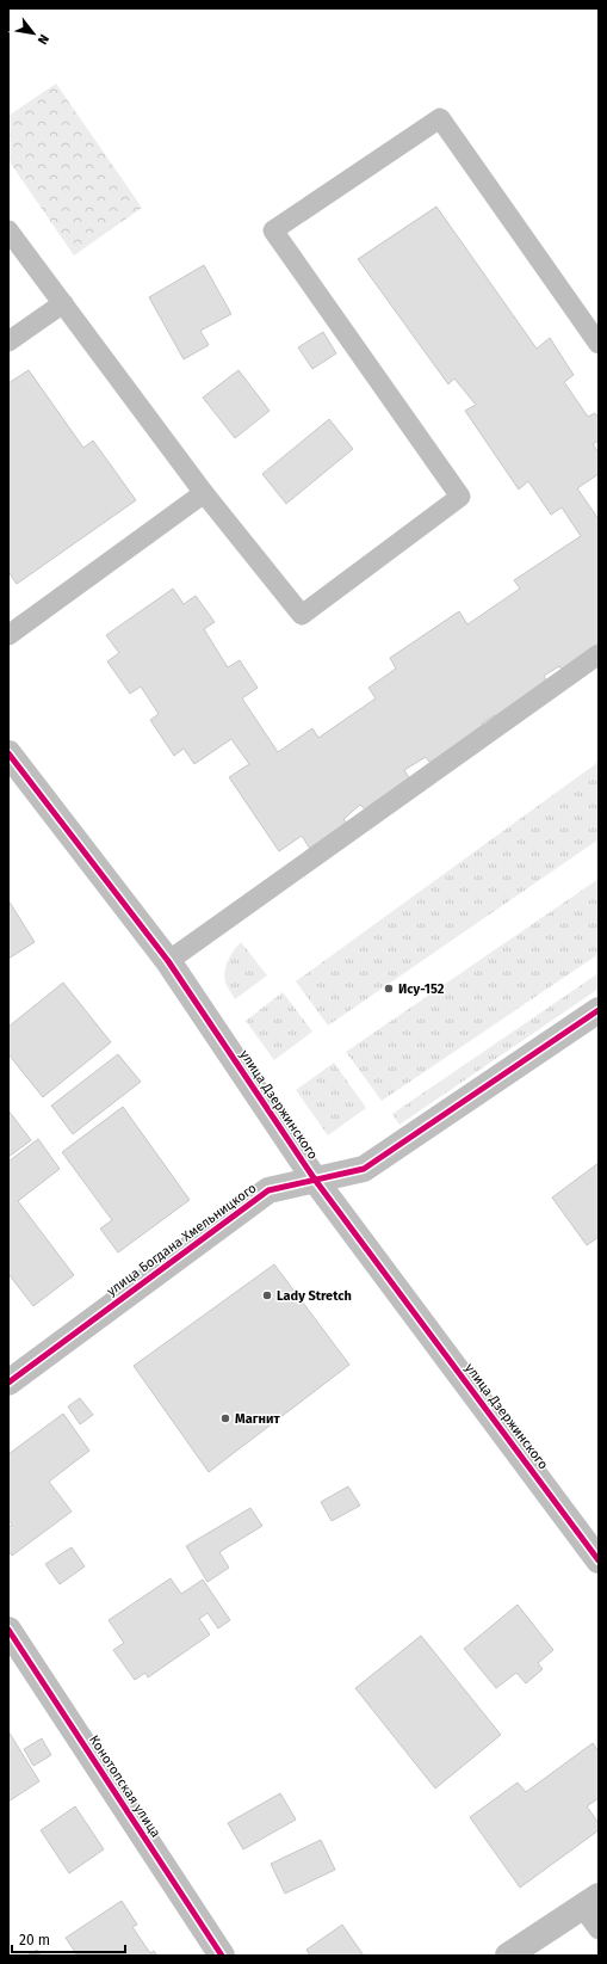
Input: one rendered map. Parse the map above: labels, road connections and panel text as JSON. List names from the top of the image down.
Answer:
{
  "streets": {
    "street": ["улица Дзержинского", "улица Богдана Хмельницкого", "Конотопская улица"]
  },
  "crossings": [
    ["улица Дзержинского", "улица Богдана Хмельницкого"]
  ],
  "places": ["Ису-152", "Lady Stretch", "Магнит"],
  "scale_bar": "20 m",
  "north": "bottom right"
}
